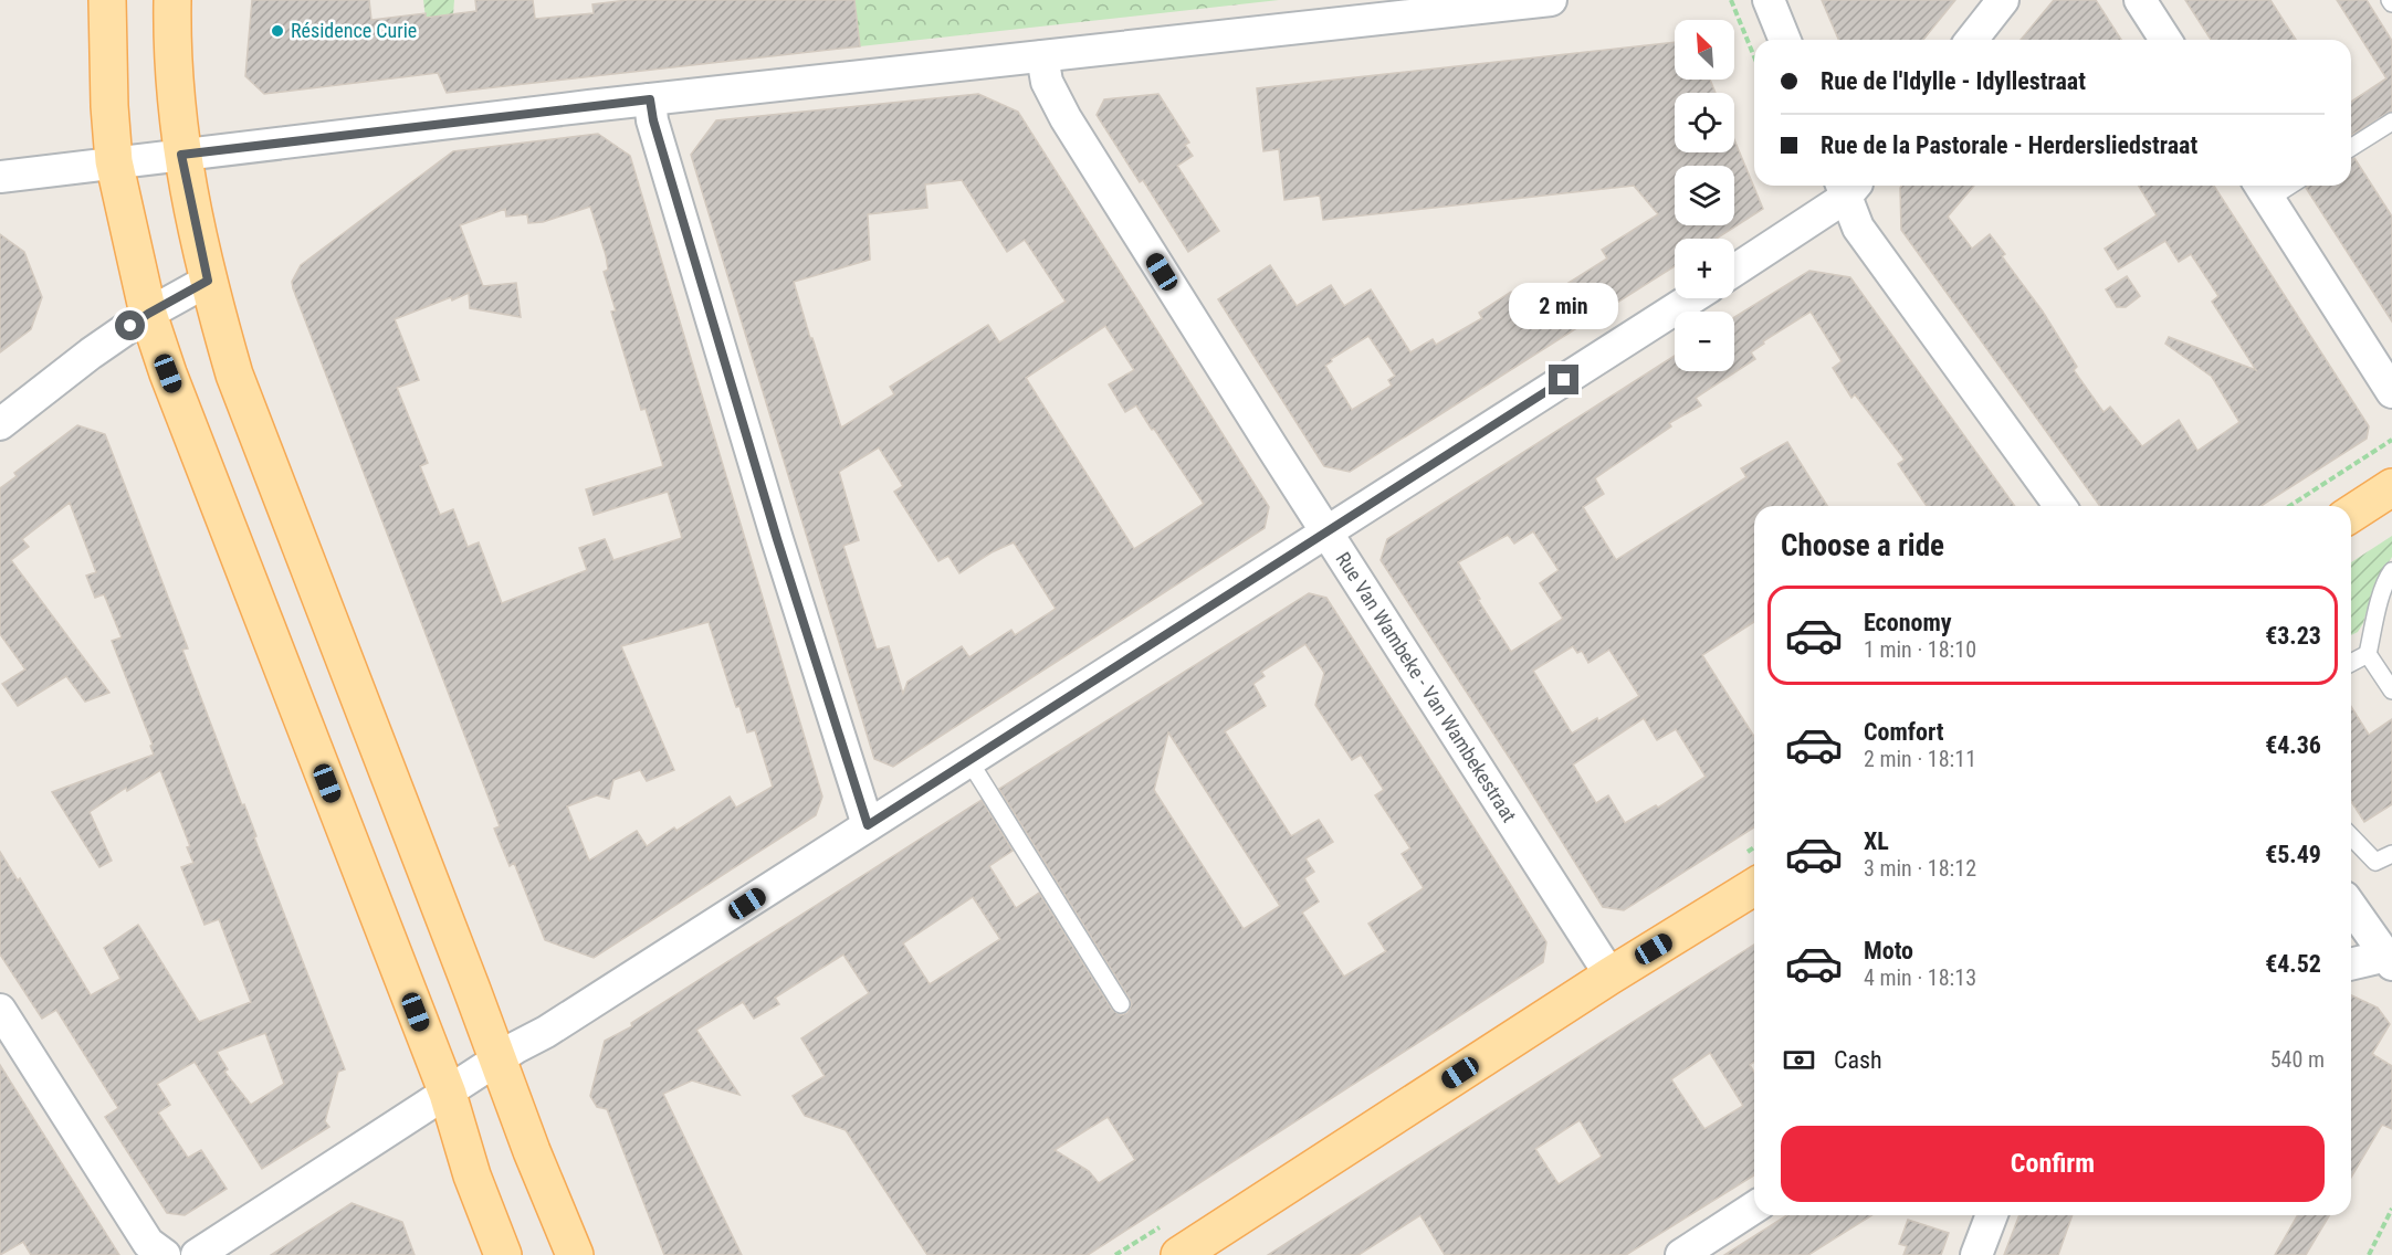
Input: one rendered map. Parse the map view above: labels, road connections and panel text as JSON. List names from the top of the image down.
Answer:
{
  "streets": {
    "street": ["Rue Van Wambeke - Van Wambekestraat"]
  },
  "places": ["Résidence Curie"],
  "north": "top left",
  "page": {
    "map_buttons": ["+", "−"],
    "banner": ["Rue de l'Idylle - Idyllestraat", "Rue de la Pastorale - Herdersliedstraat"],
    "bubble": "2 min",
    "heading": "Choose a ride",
    "list": [
      {
        "name": "Economy",
        "note": "1 min · 18:10",
        "value": "€3.23"
      },
      {
        "name": "Comfort",
        "note": "2 min · 18:11",
        "value": "€4.36"
      },
      {
        "name": "XL",
        "note": "3 min · 18:12",
        "value": "€5.49"
      },
      {
        "name": "Moto",
        "note": "4 min · 18:13",
        "value": "€4.52"
      }
    ],
    "pay": ["Cash", "540 m"],
    "buttons": "Confirm"
  }
}
